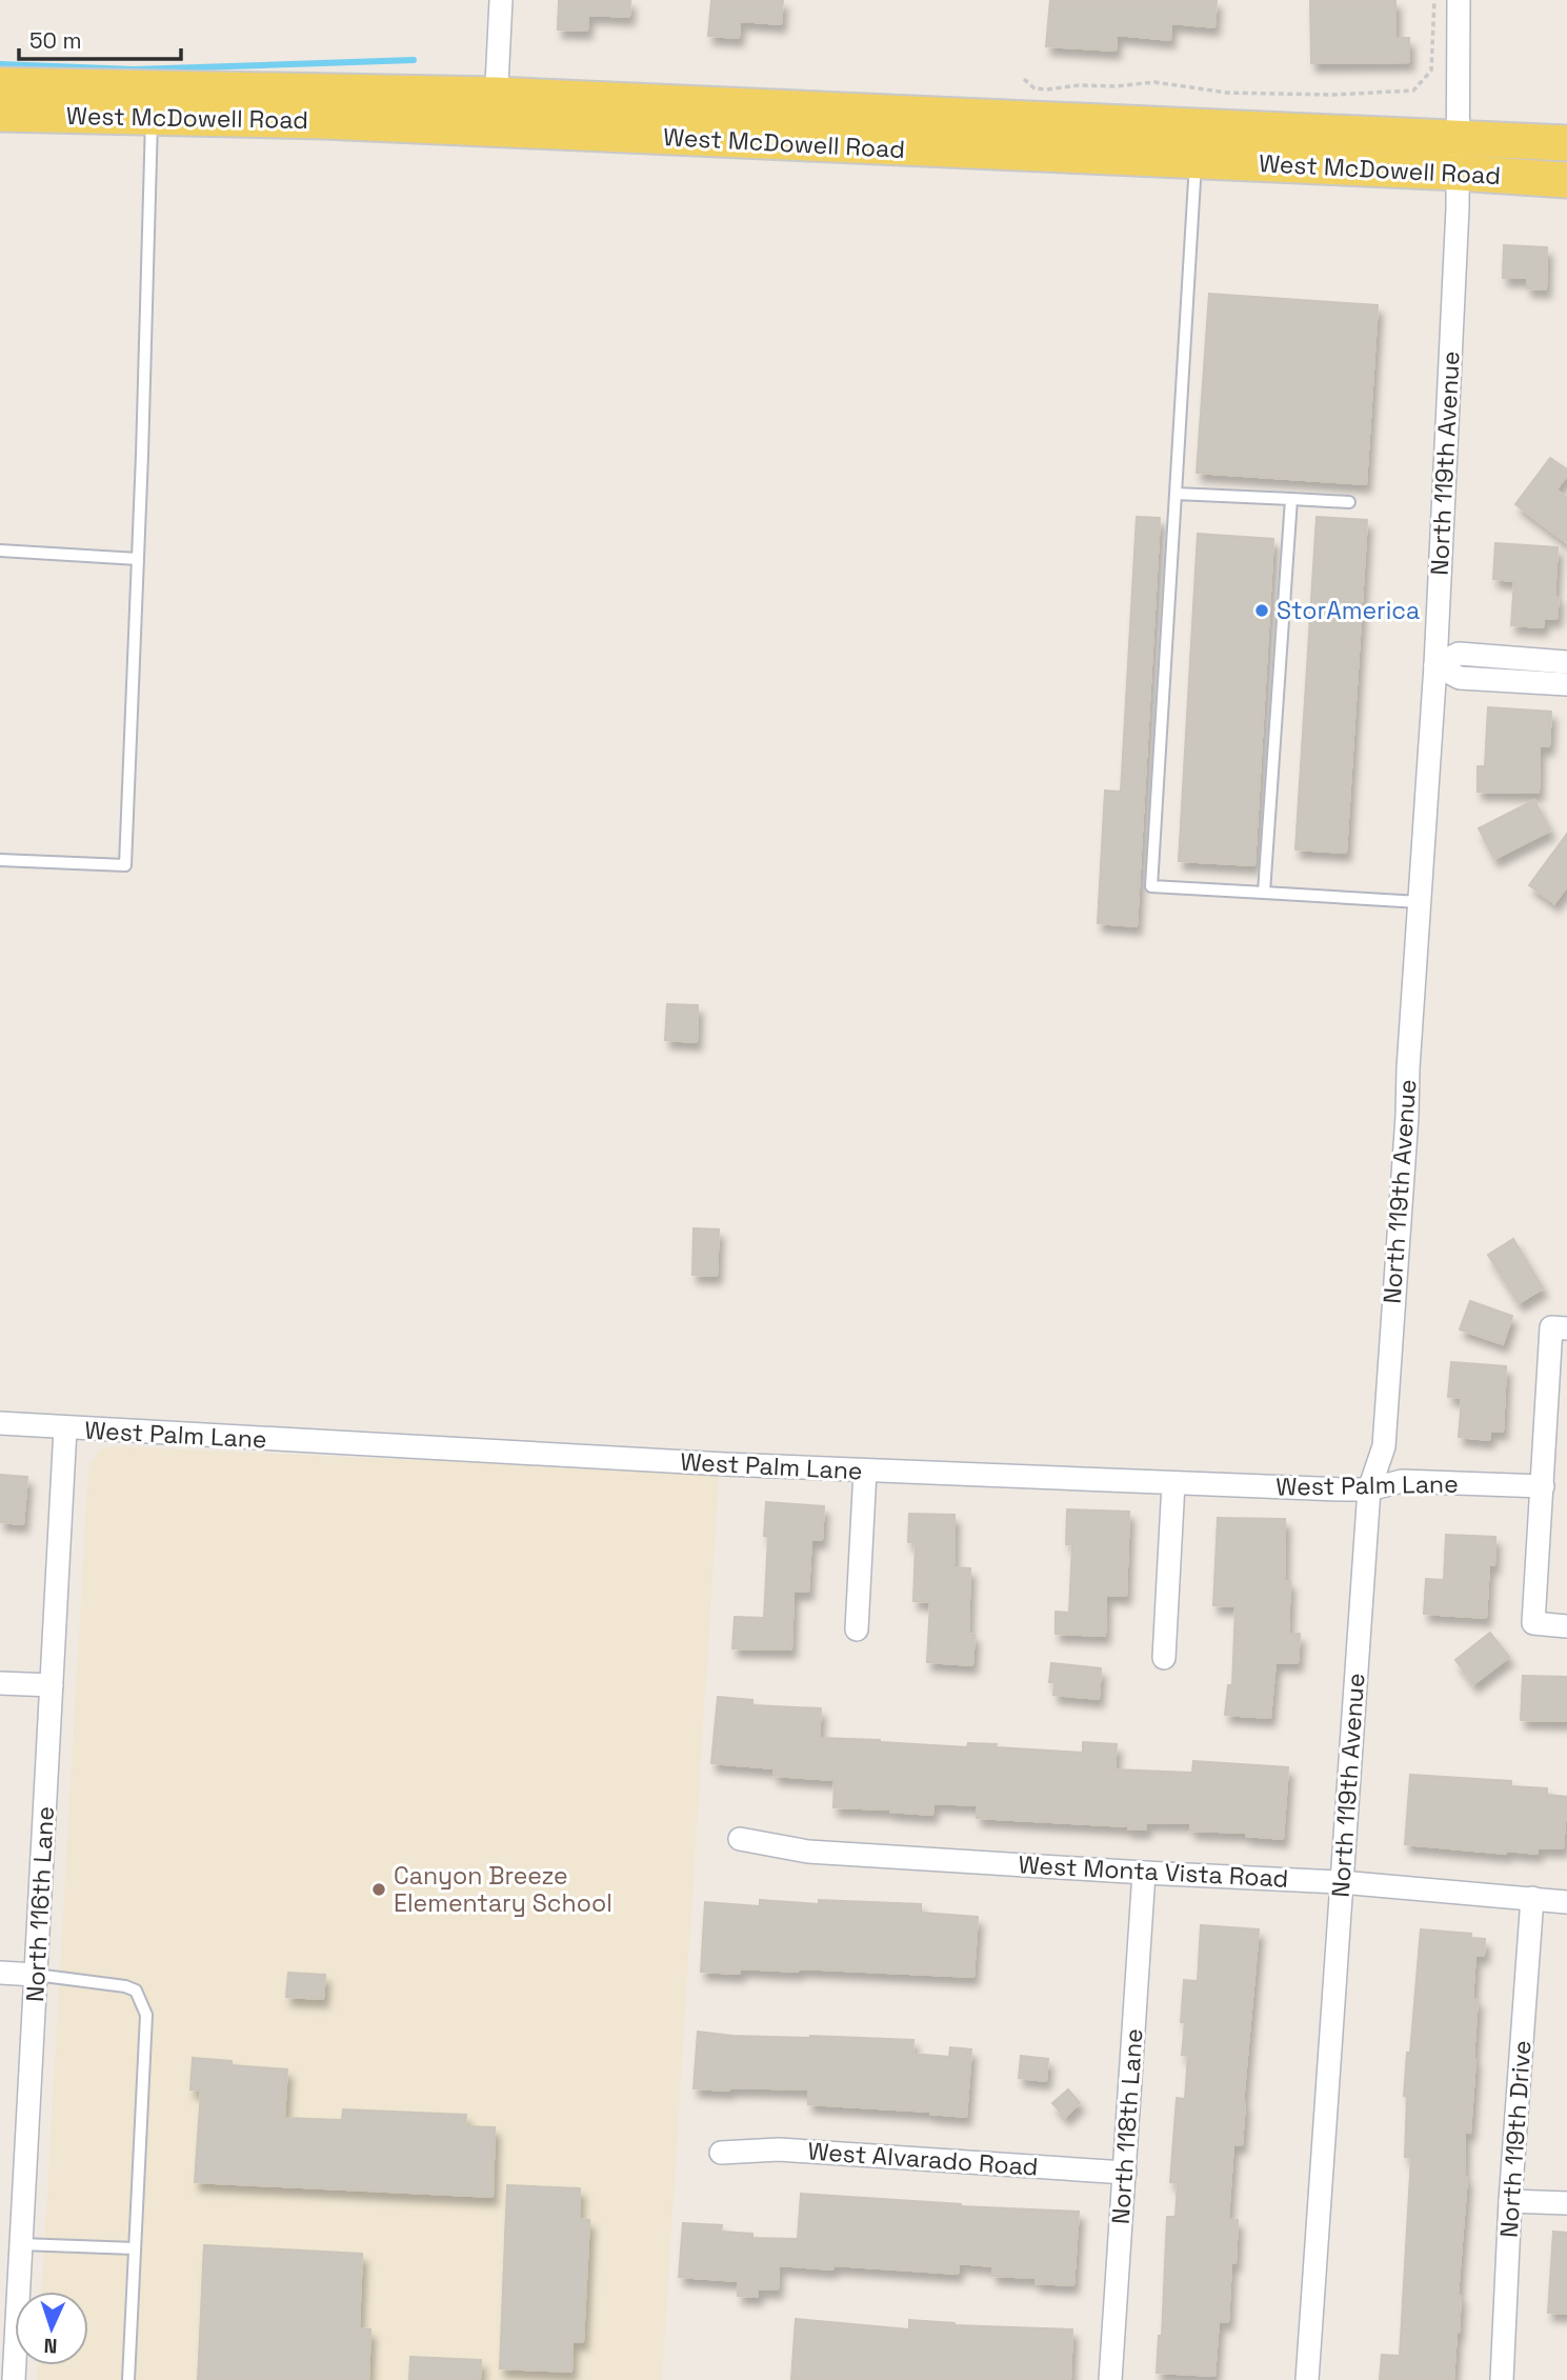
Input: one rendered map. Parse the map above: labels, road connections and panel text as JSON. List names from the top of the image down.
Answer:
{
  "streets": {
    "main road": ["West McDowell Road"],
    "street": [
      "North 119th Avenue",
      "West Palm Lane",
      "West Monta Vista Road",
      "North 116th Lane",
      "North 118th Lane",
      "North 119th Drive",
      "West Alvarado Road"
    ]
  },
  "crossings": [
    ["West McDowell Road", "North 119th Avenue"],
    ["North 119th Avenue", "West Palm Lane"],
    ["North 119th Avenue", "West Monta Vista Road"],
    ["West Palm Lane", "North 116th Lane"],
    ["West Monta Vista Road", "North 118th Lane"],
    ["West Monta Vista Road", "North 119th Drive"],
    ["North 118th Lane", "West Alvarado Road"]
  ],
  "places": ["StorAmerica", "Canyon Breeze Elementary School"],
  "scale_bar": "50 m",
  "north": "bottom"
}
